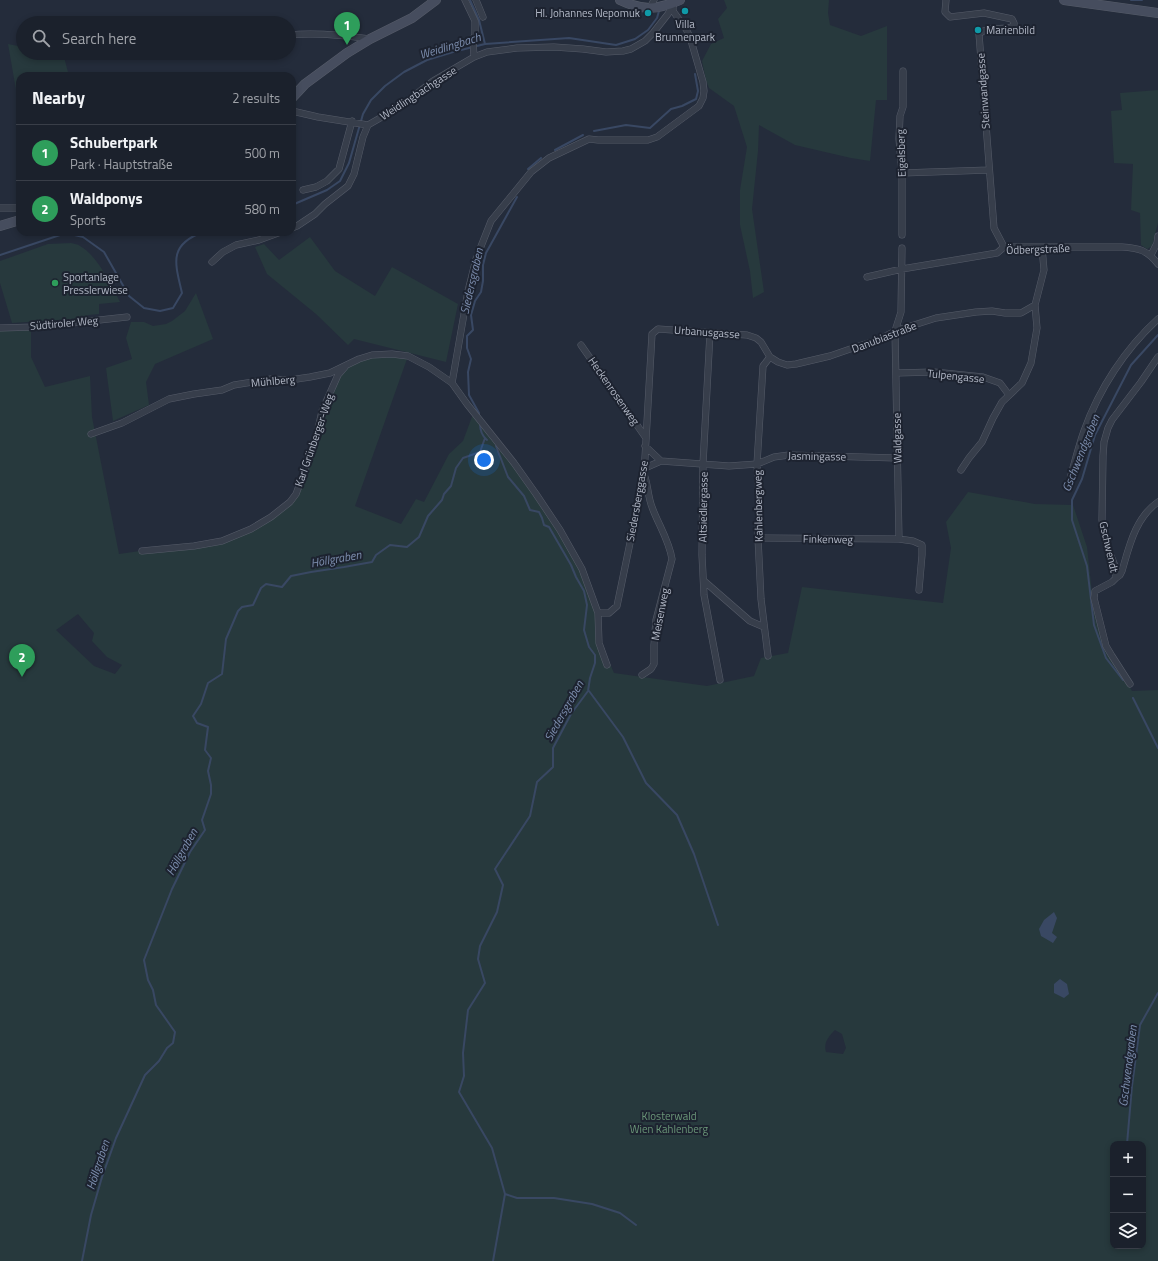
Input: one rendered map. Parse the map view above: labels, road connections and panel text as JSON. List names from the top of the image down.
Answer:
{
  "streets": {
    "street": [
      "Steinwandgasse",
      "Weidlingbachgasse",
      "Eigelsberg",
      "Ödbergstraße",
      "Südtiroler Weg",
      "Urbanusgasse",
      "Danubiastraße",
      "Tulpengasse",
      "Mühlberg",
      "Heckenrosenweg",
      "Waldgasse",
      "Karl Grünberger-Weg",
      "Jasmingasse",
      "Siedersberggasse",
      "Kahlenbergweg",
      "Altsiedlergasse",
      "Finkenweg",
      "Gschwendt",
      "Meisenweg"
    ]
  },
  "crossings": [
    ["Steinwandgasse", "Ödbergstraße"],
    ["Ödbergstraße", "Waldgasse"],
    ["Urbanusgasse", "Danubiastraße"],
    ["Urbanusgasse", "Siedersberggasse"],
    ["Urbanusgasse", "Kahlenbergweg"],
    ["Urbanusgasse", "Altsiedlergasse"],
    ["Danubiastraße", "Waldgasse"],
    ["Danubiastraße", "Kahlenbergweg"],
    ["Tulpengasse", "Waldgasse"],
    ["Mühlberg", "Karl Grünberger-Weg"],
    ["Heckenrosenweg", "Siedersberggasse"],
    ["Waldgasse", "Jasmingasse"],
    ["Waldgasse", "Finkenweg"],
    ["Jasmingasse", "Siedersberggasse"],
    ["Jasmingasse", "Kahlenbergweg"],
    ["Jasmingasse", "Altsiedlergasse"],
    ["Jasmingasse", "Meisenweg"],
    ["Siedersberggasse", "Meisenweg"],
    ["Kahlenbergweg", "Finkenweg"]
  ],
  "water": [
    "Weidlingbach",
    "Siedersgraben",
    "Gschwendgraben",
    "Höllgraben"
  ],
  "parks": ["Klosterwald Wien Kahlenberg"],
  "places": [
    "Villa Brunnenpark",
    "Hl. Johannes Nepomuk",
    "Marienbild",
    "Sportanlage Presslerwiese"
  ],
  "page": {
    "pins": ["1", "2"],
    "search": "Search here",
    "heading": ["Nearby", "2 results"],
    "list": [
      {
        "mark": "1",
        "name": "Schubertpark",
        "note": "Park · Hauptstraße",
        "value": "500 m"
      },
      {
        "mark": "2",
        "name": "Waldponys",
        "note": "Sports",
        "value": "580 m"
      }
    ],
    "map_buttons": ["+", "−"]
  }
}
